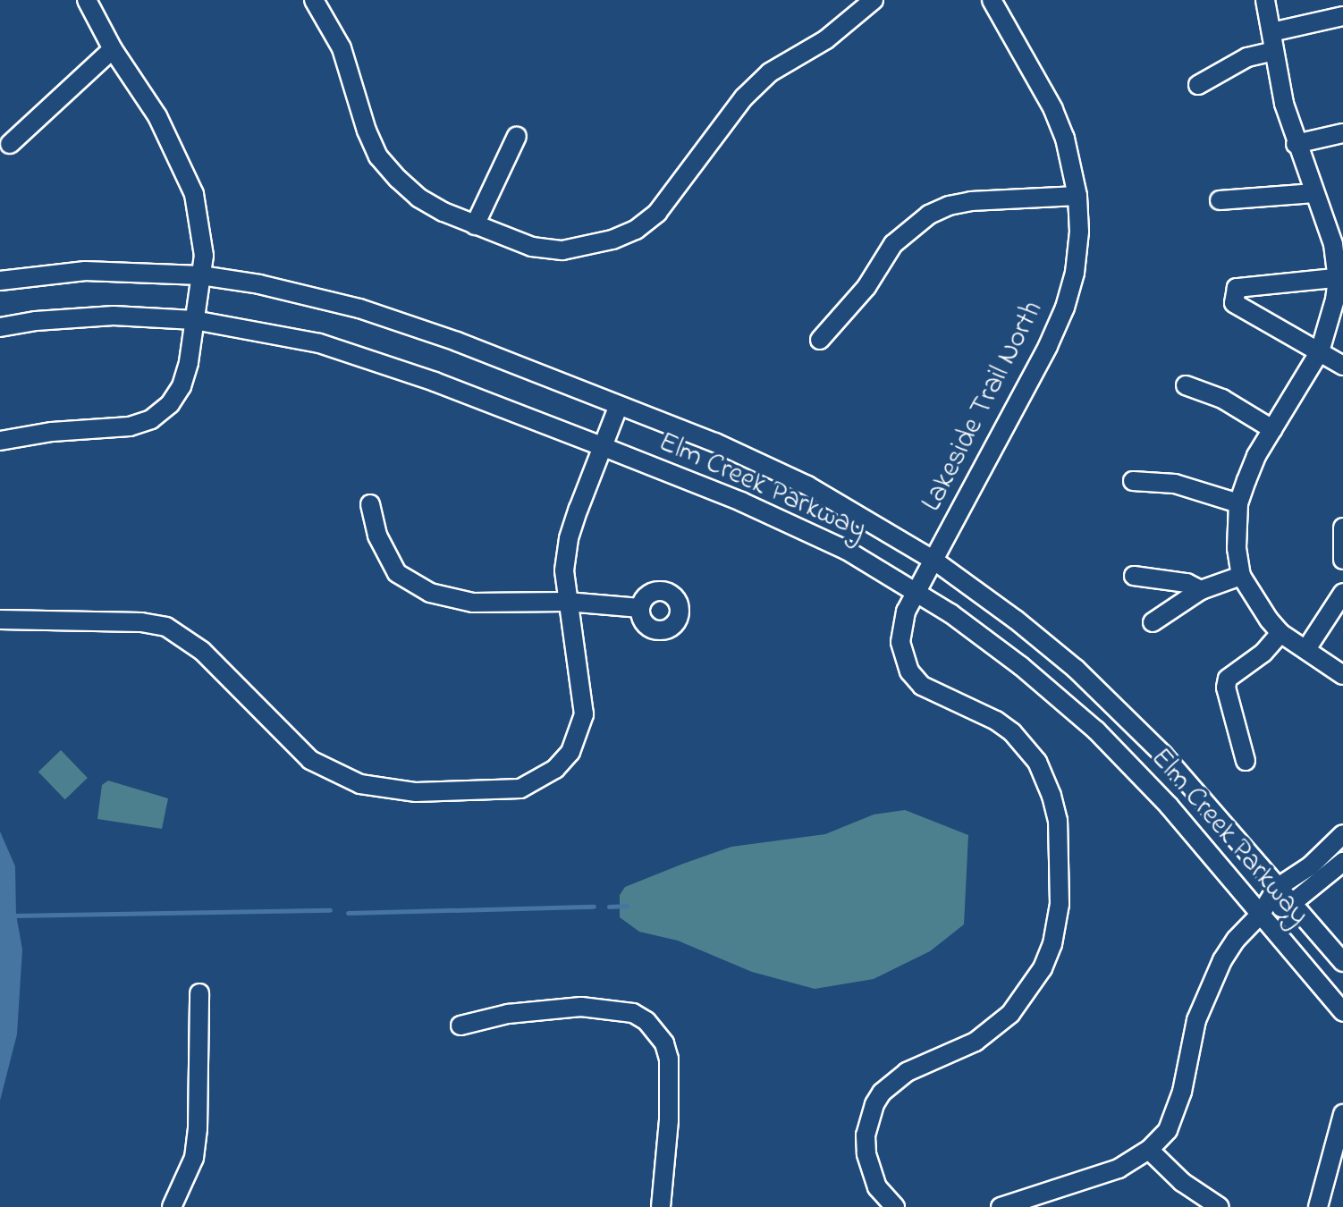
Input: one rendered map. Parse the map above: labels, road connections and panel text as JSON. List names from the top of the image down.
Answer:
{
  "streets": {
    "street": ["Lakeside Trail North", "Elm Creek Parkway"]
  },
  "crossings": [
    ["Lakeside Trail North", "Elm Creek Parkway"]
  ]
}
